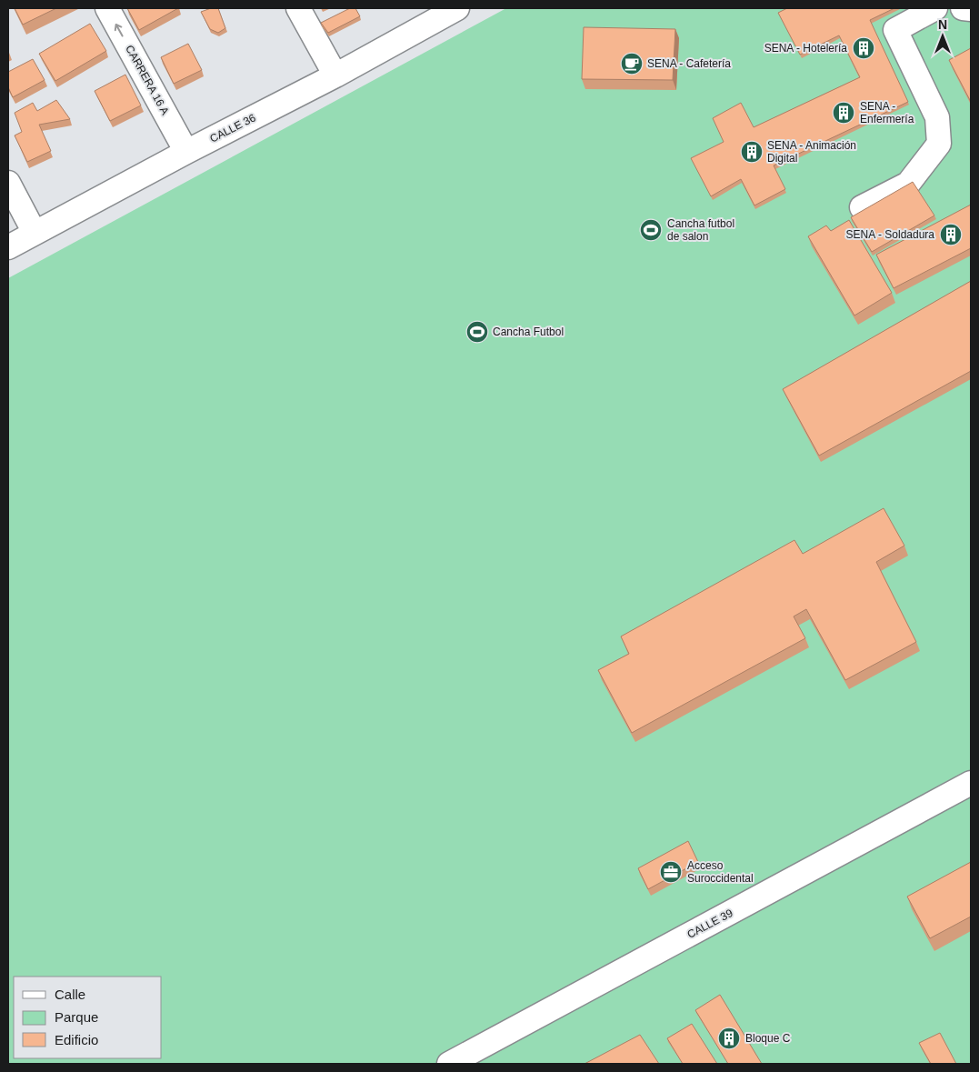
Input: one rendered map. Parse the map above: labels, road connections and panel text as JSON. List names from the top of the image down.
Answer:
{
  "streets": {
    "street": ["CARRERA 16 A", "CALLE 36", "CALLE 39"]
  },
  "crossings": [
    ["CARRERA 16 A", "CALLE 36"]
  ],
  "places": {
    "building": [
      "SENA - Hotelería",
      "SENA - Enfermería",
      "SENA - Animación Digital",
      "SENA - Soldadura",
      "Bloque C"
    ],
    "cafe": ["SENA - Cafetería"],
    "sports": ["Cancha futbol de salon", "Cancha Futbol"],
    "office": ["Acceso Suroccidental"]
  },
  "legend": ["Calle", "Parque", "Edificio"],
  "north": "top"
}
